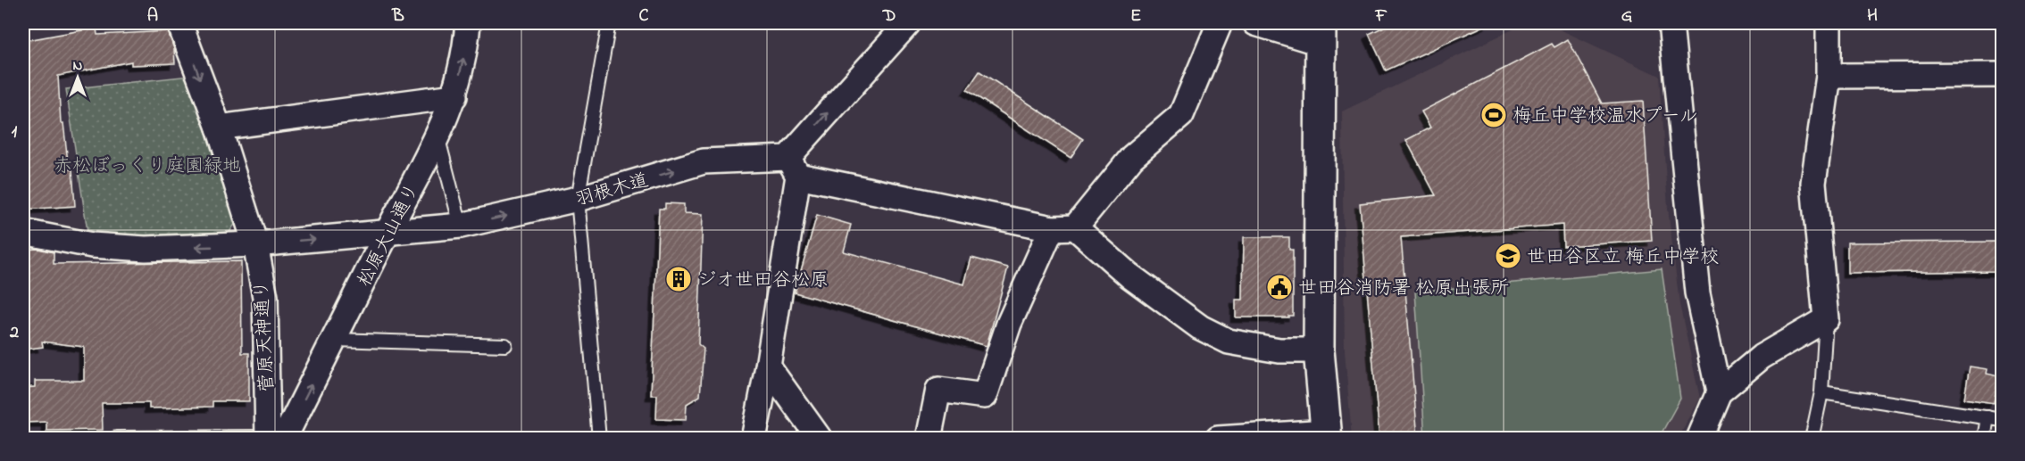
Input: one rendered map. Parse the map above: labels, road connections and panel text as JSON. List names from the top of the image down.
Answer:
{
  "streets": {
    "street": ["羽根木道", "松原大山通り", "菅原天神通り"]
  },
  "crossings": [
    ["羽根木道", "松原大山通り"],
    ["羽根木道", "菅原天神通り"],
    ["松原大山通り", "菅原天神通り"]
  ],
  "one_way": ["松原大山通り"],
  "parks": ["赤松ぼっくり庭園緑地"],
  "places": {
    "sports": ["梅丘中学校温水プール"],
    "school or university": ["世田谷区立 梅丘中学校"],
    "building": ["ジオ世田谷松原"],
    "public building": ["世田谷消防署 松原出張所"]
  },
  "north": "top",
  "grid": {
    "columns": [
      "A",
      "B",
      "C",
      "D",
      "E",
      "F",
      "G",
      "H"
    ],
    "rows": ["1", "2"]
  }
}
